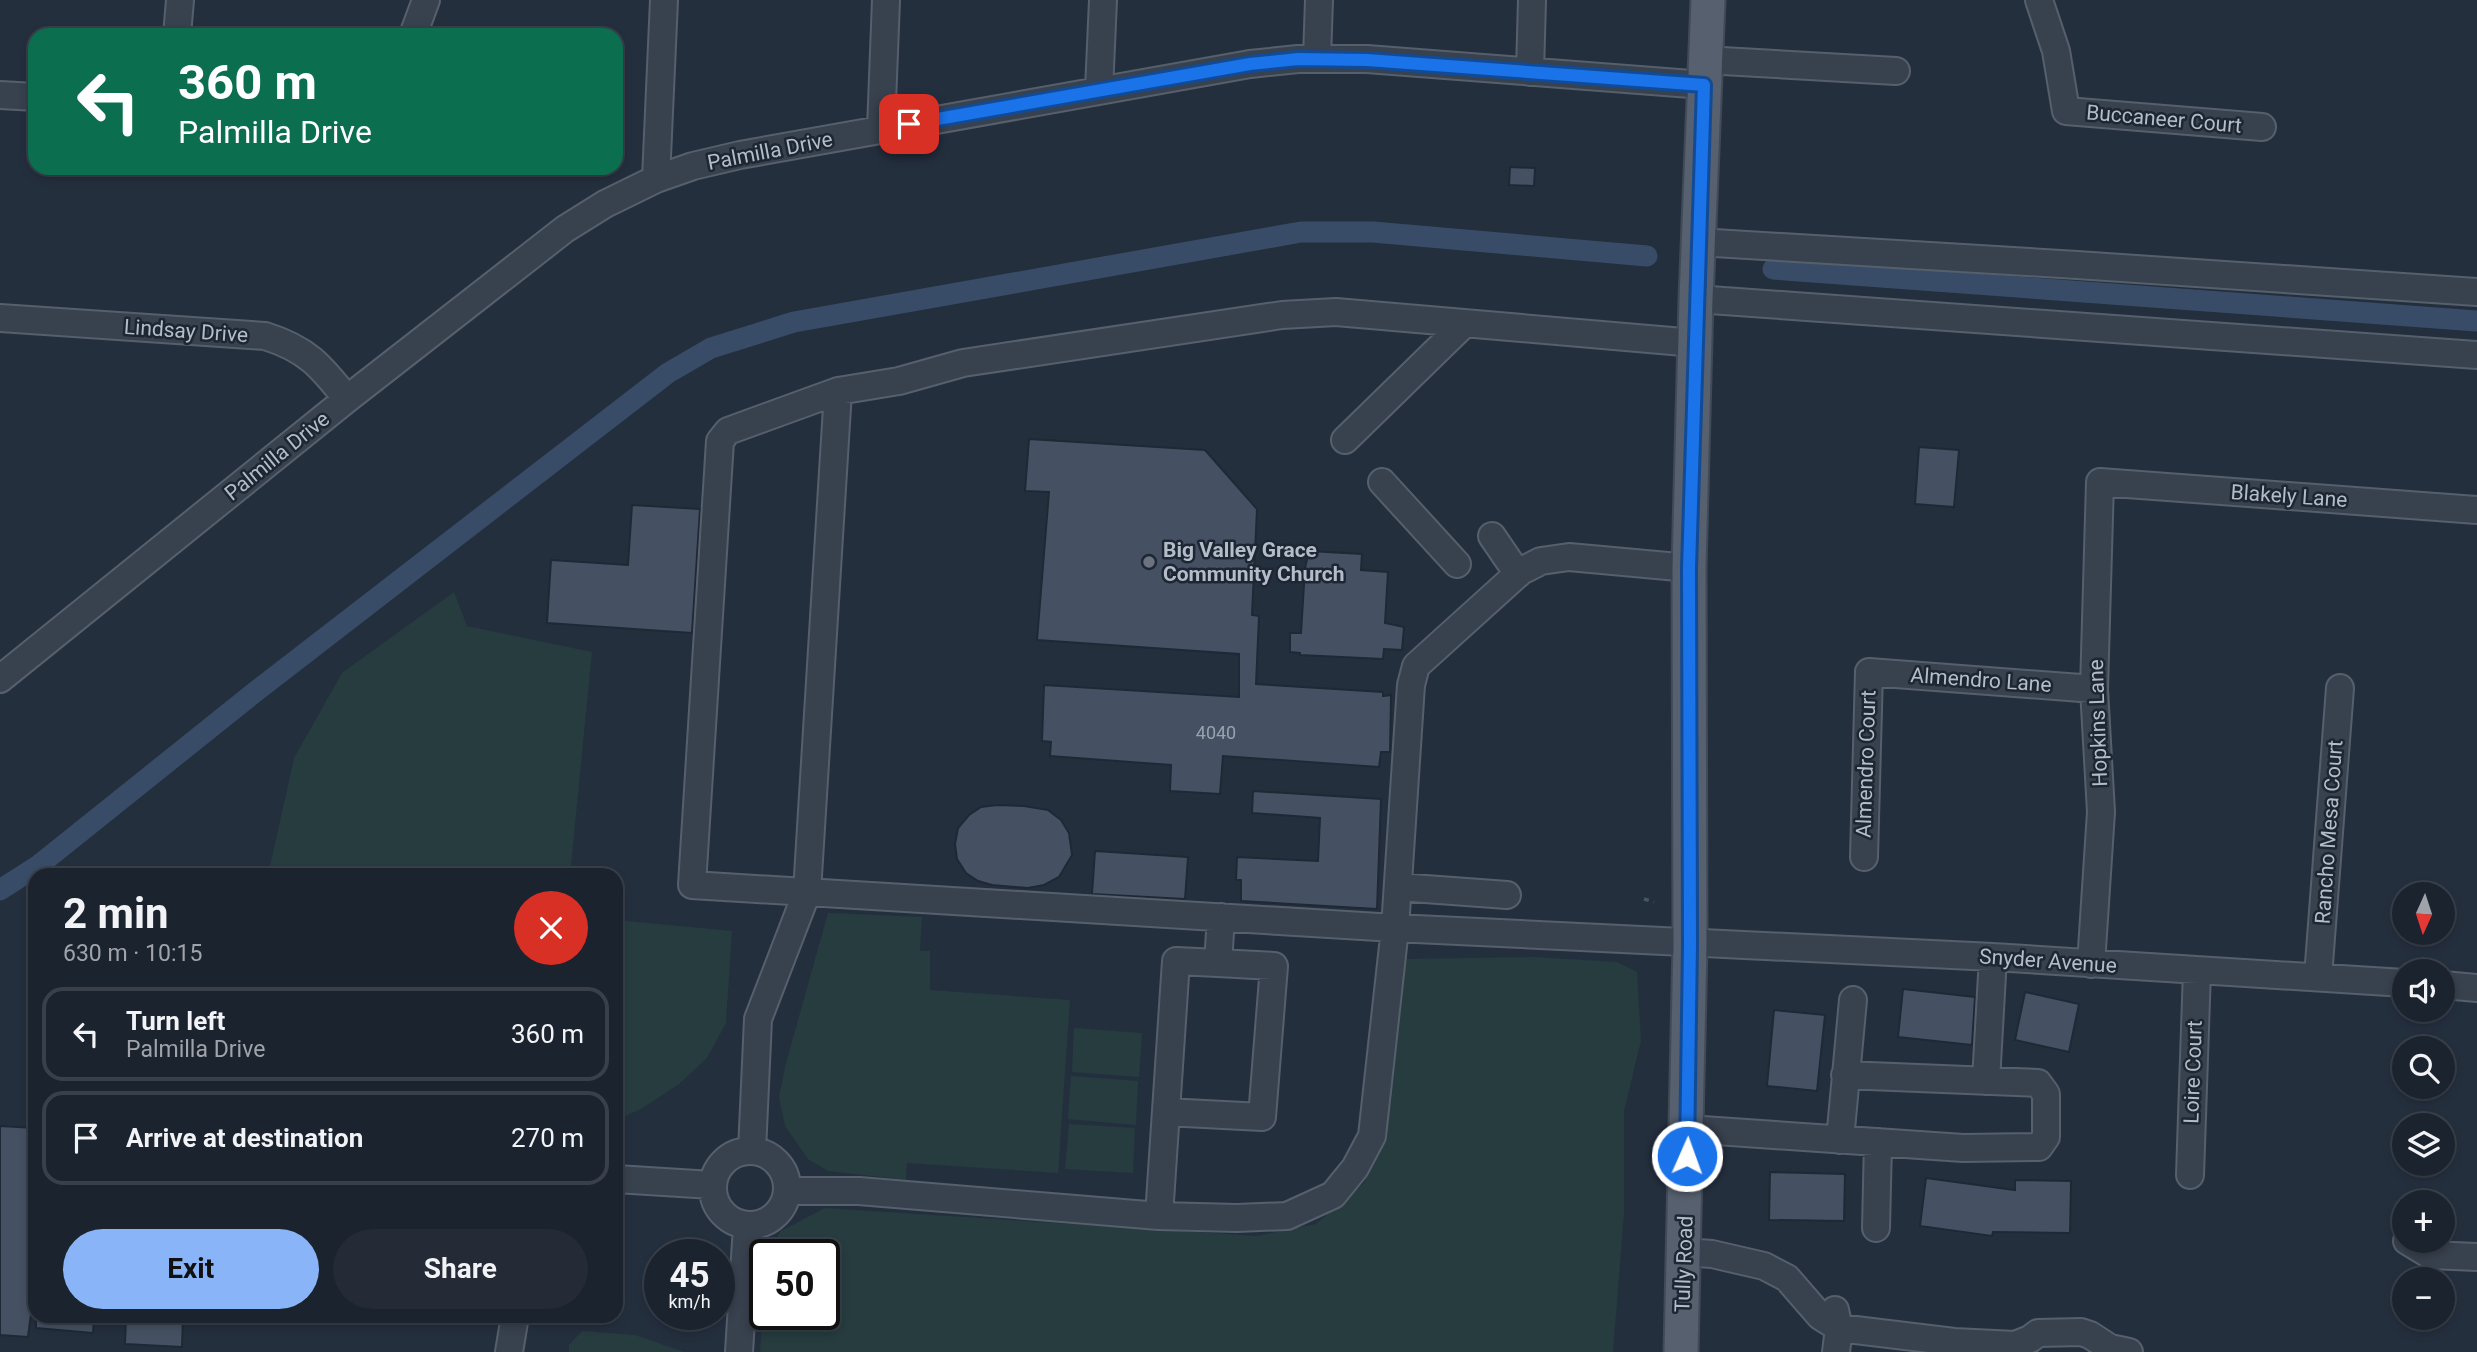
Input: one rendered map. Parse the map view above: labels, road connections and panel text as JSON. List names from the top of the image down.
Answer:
{
  "streets": {
    "main road": ["Tully Road"],
    "street": [
      "Buccaneer Court",
      "Palmilla Drive",
      "Lindsay Drive",
      "Blakely Lane",
      "Almendro Lane",
      "Hopkins Lane",
      "Almendro Court",
      "Rancho Mesa Court",
      "Snyder Avenue",
      "Loire Court"
    ]
  },
  "crossings": [
    ["Palmilla Drive", "Lindsay Drive"],
    ["Palmilla Drive", "Tully Road"],
    ["Blakely Lane", "Hopkins Lane"],
    ["Almendro Lane", "Hopkins Lane"],
    ["Almendro Lane", "Almendro Court"],
    ["Hopkins Lane", "Snyder Avenue"],
    ["Rancho Mesa Court", "Snyder Avenue"],
    ["Snyder Avenue", "Loire Court"],
    ["Snyder Avenue", "Tully Road"]
  ],
  "places": ["Big Valley Grace Community Church"],
  "house_numbers": ["4040"],
  "north": "bottom",
  "page": {
    "turn": ["360 m", "Palmilla Drive"],
    "heading": ["2 min", "630 m · 10:15"],
    "map_buttons": ["+", "−"],
    "list": [
      {
        "name": "Turn left",
        "note": "Palmilla Drive",
        "value": "360 m"
      },
      {
        "name": "Arrive at destination",
        "value": "270 m"
      }
    ],
    "buttons": ["Exit", "Share"],
    "speed": "45 km/h",
    "limit": "50"
  }
}
